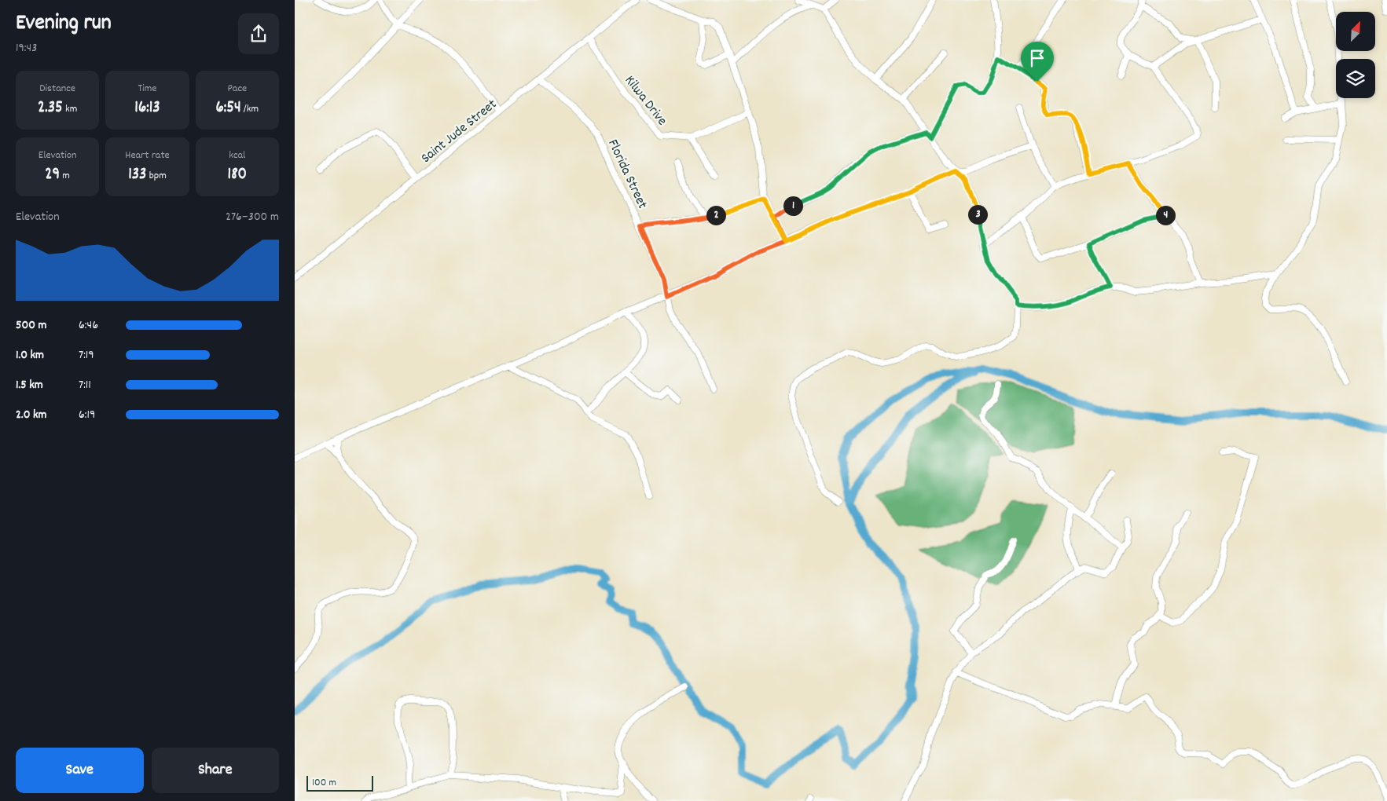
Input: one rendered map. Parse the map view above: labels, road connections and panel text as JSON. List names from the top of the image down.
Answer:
{
  "streets": {
    "street": ["Kilwa Drive", "Saint Jude Street", "Florida Street"]
  },
  "crossings": [
    ["Kilwa Drive", "Saint Jude Street"],
    ["Saint Jude Street", "Florida Street"]
  ],
  "scale_bar": "100 m",
  "north": "top right",
  "page": {
    "heading": ["Evening run", "19:43"],
    "stats": [
      ["Distance", "2.35 km"],
      ["Time", "16:13"],
      ["Pace", "6:54 /km"],
      ["Elevation", "29 m"],
      ["Heart rate", "133 bpm"],
      ["kcal", "180"]
    ],
    "pins": [
      "1",
      "3",
      "2",
      "4"
    ],
    "chart": ["Elevation", "276–300 m"],
    "list": [
      {
        "name": "500 m",
        "note": "6:46"
      },
      {
        "name": "1.0 km",
        "note": "7:19"
      },
      {
        "name": "1.5 km",
        "note": "7:11"
      },
      {
        "name": "2.0 km",
        "note": "6:19"
      }
    ],
    "buttons": ["Save", "Share"],
    "scale": "100 m"
  }
}
